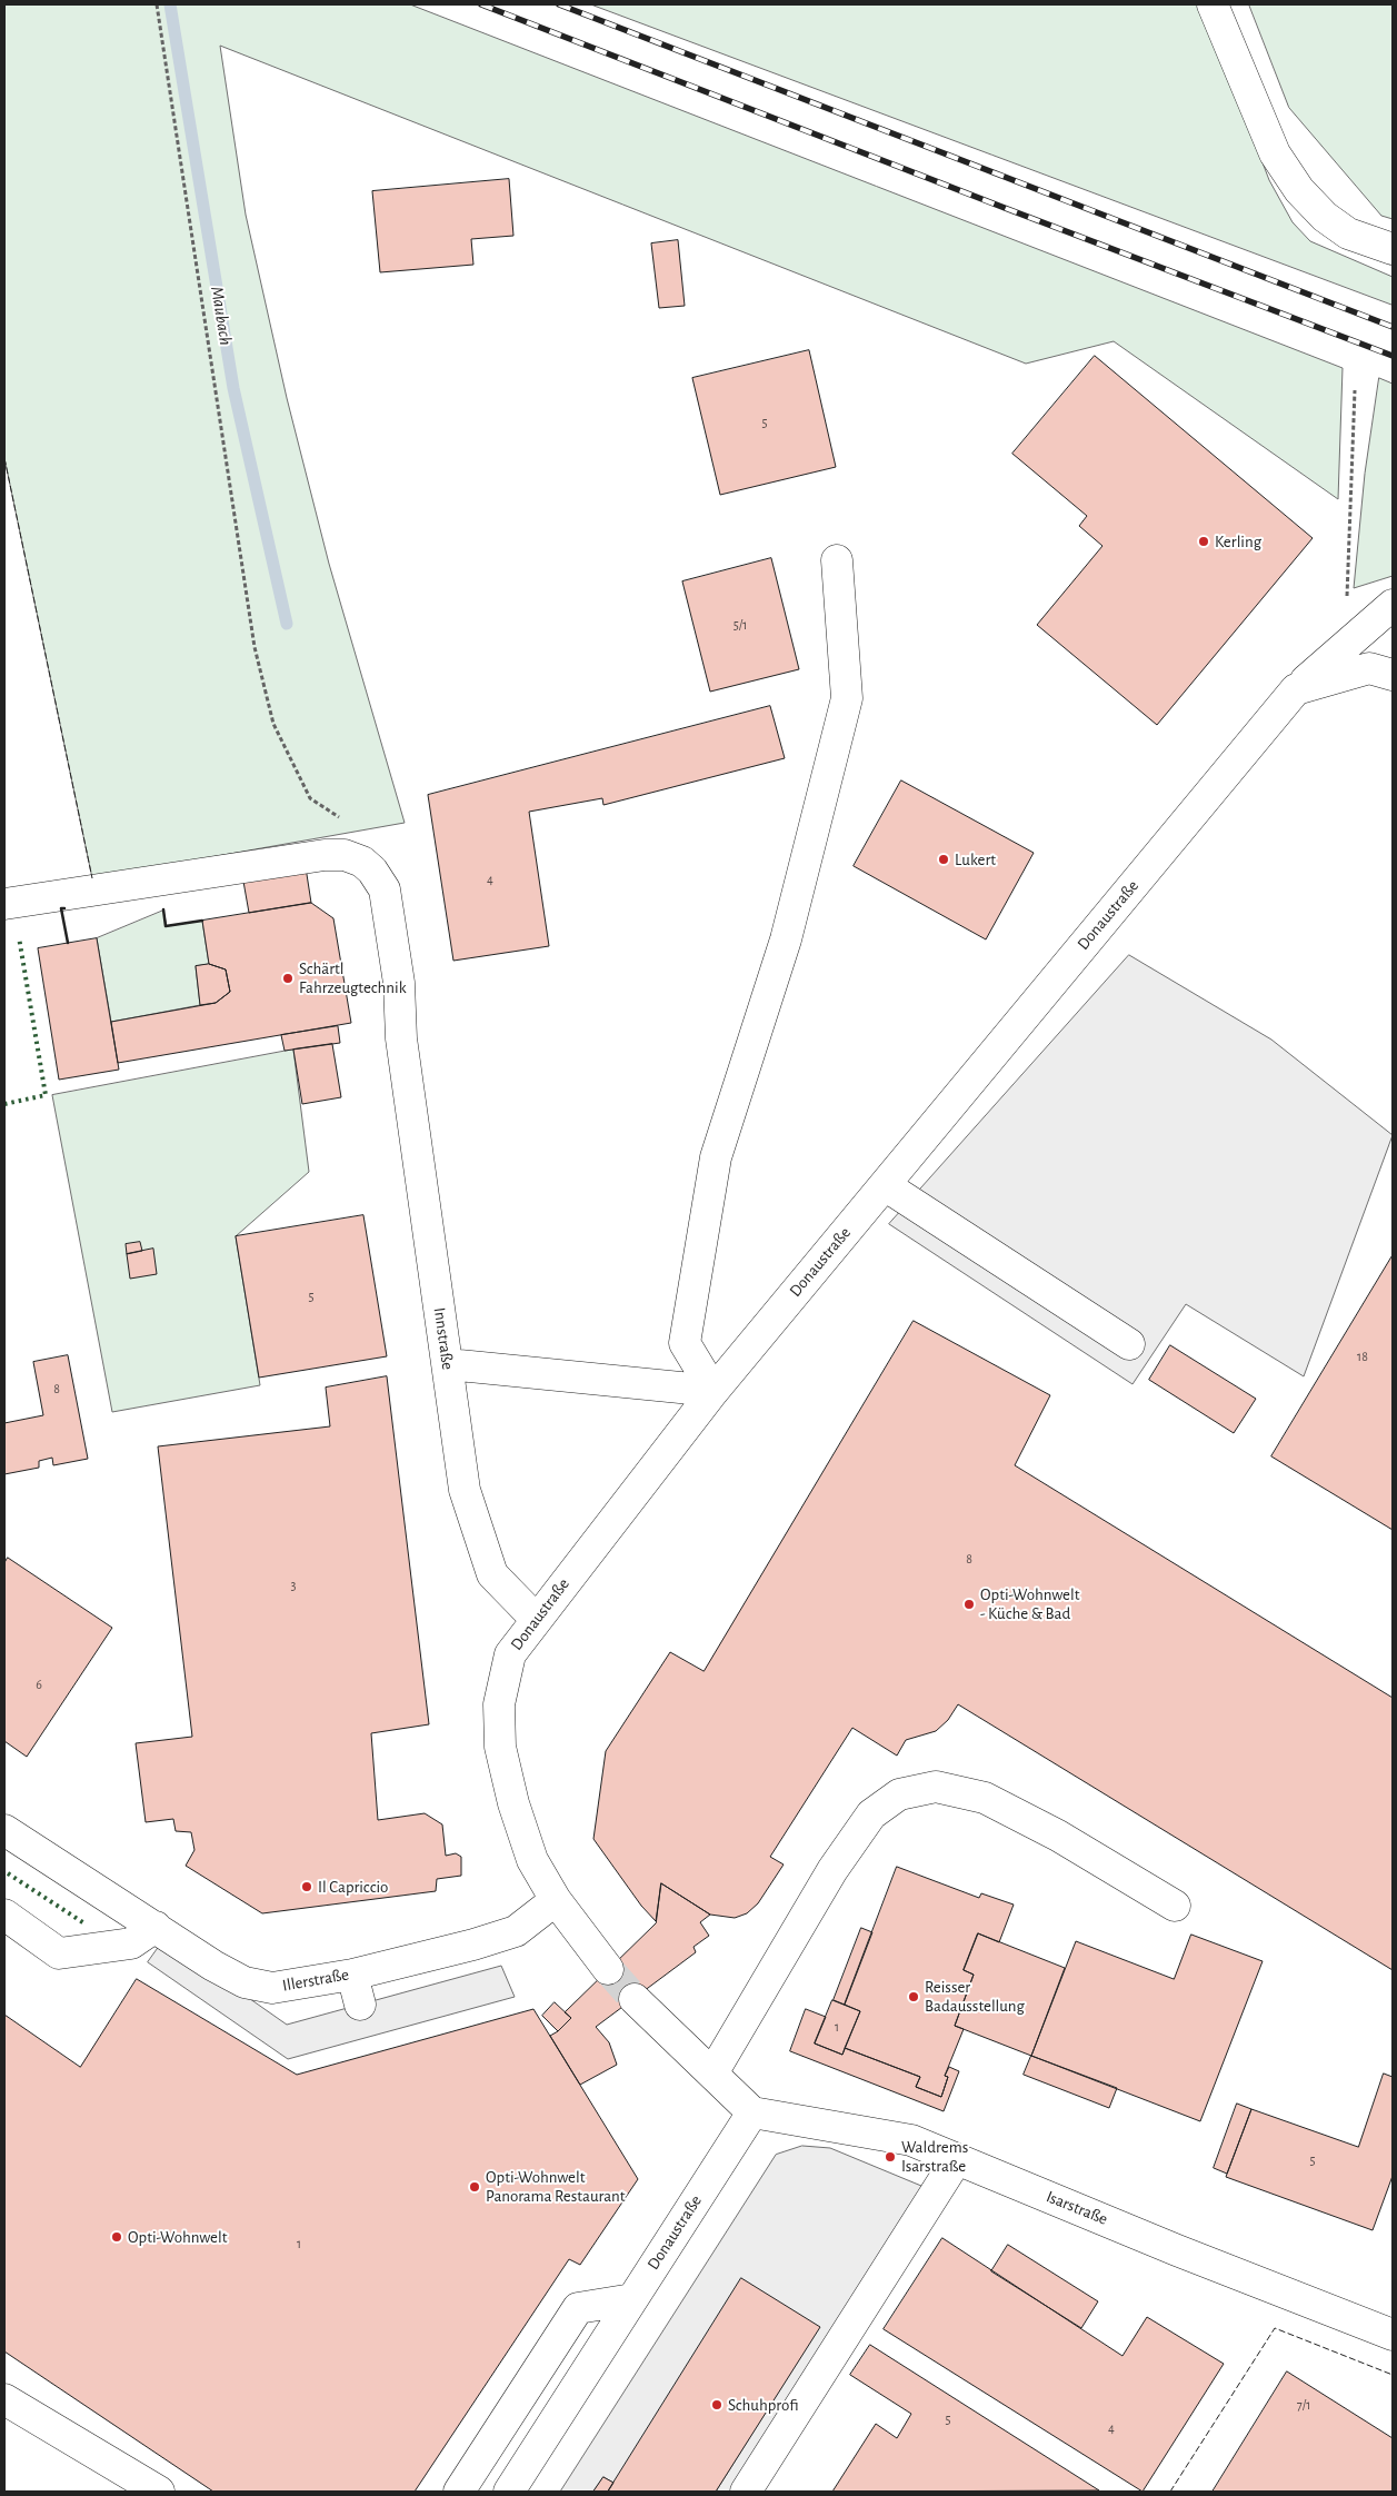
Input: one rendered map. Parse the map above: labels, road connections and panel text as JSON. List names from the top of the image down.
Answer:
{
  "streets": {
    "street": [
      "Donaustraße",
      "Innstraße",
      "Illerstraße",
      "Isarstraße"
    ]
  },
  "crossings": [
    ["Donaustraße", "Innstraße"],
    ["Donaustraße", "Illerstraße"],
    ["Donaustraße", "Isarstraße"]
  ],
  "water": ["Maubach"],
  "places": [
    "Kerling",
    "Lukert",
    "Schärtl Fahrzeugtechnik",
    "Opti-Wohnwelt - Küche & Bad",
    "Il Capriccio",
    "Reisser Badausstellung",
    "Waldrems Isarstraße",
    "Opti-Wohnwelt Panorama Restaurant",
    "Opti-Wohnwelt",
    "Schuhprofi"
  ],
  "house_numbers": [
    "5",
    "5/1",
    "4",
    "5",
    "18",
    "8",
    "8",
    "3",
    "6",
    "1",
    "5",
    "1",
    "7/1",
    "5",
    "4"
  ]
}
